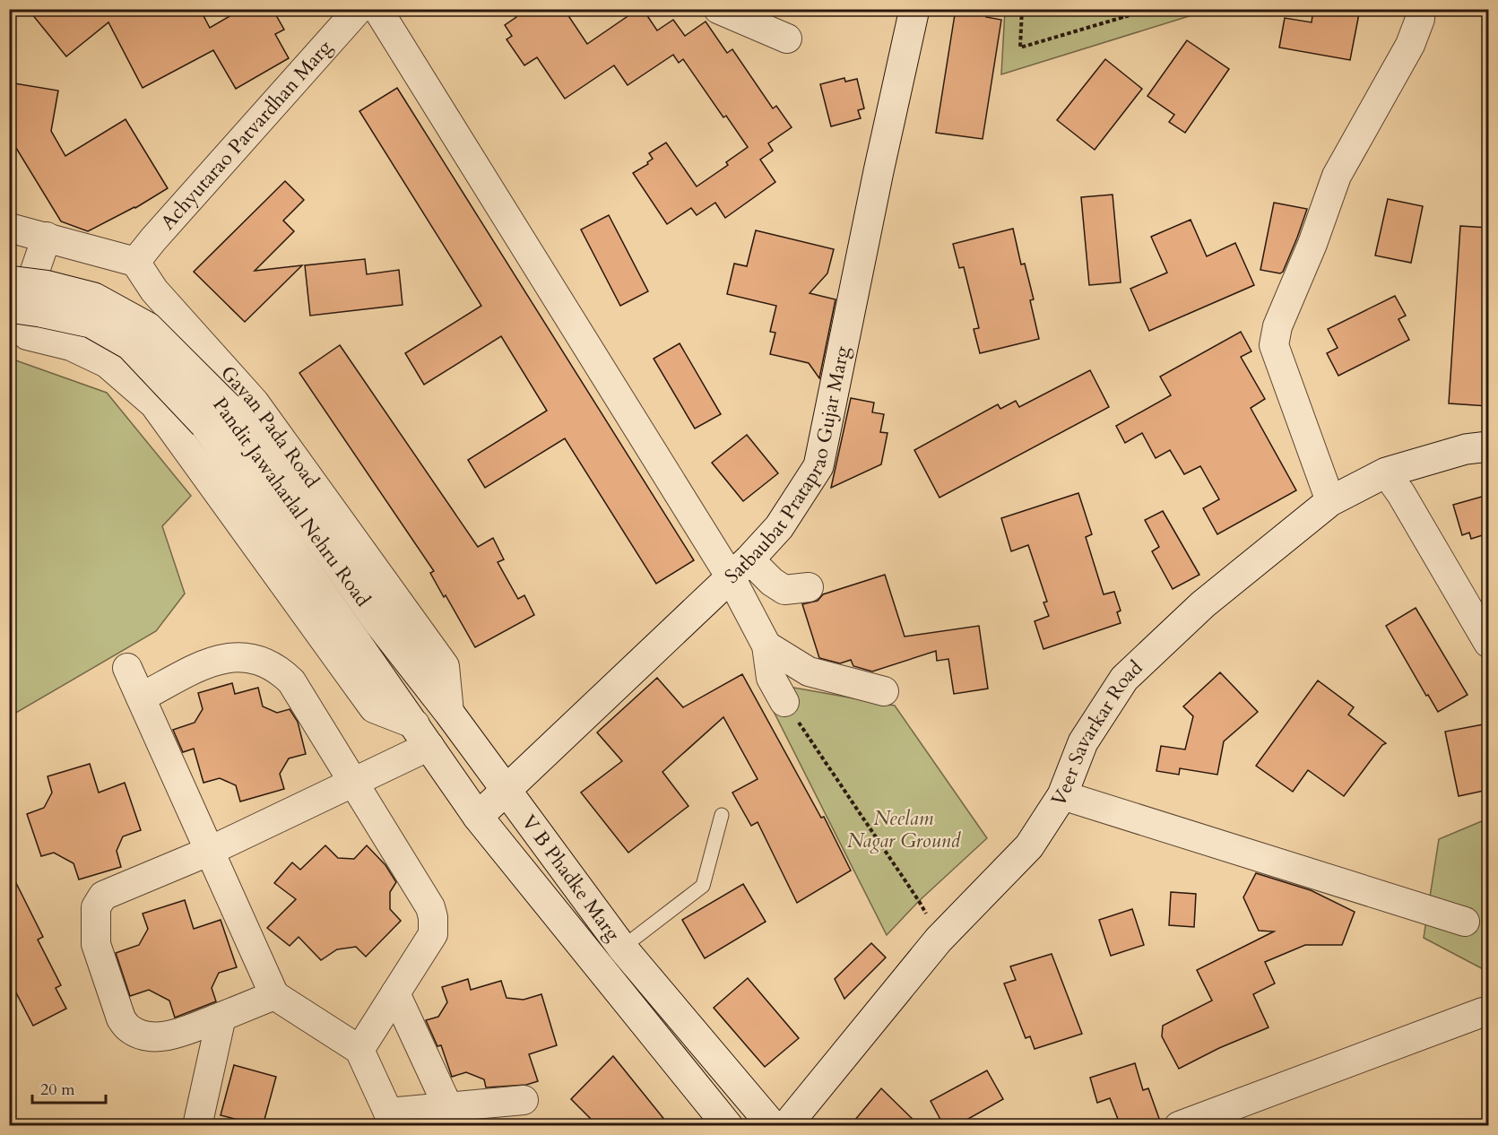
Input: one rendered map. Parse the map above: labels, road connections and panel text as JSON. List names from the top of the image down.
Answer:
{
  "streets": {
    "main road": [
      "Satbaubat Prataprao Gujar Marg",
      "Pandit Jawaharlal Nehru Road",
      "Veer Savarkar Road",
      "V B Phadke Marg"
    ],
    "street": ["Achyutarao Patvardhan Marg", "Gavan Pada Road"]
  },
  "crossings": [
    ["Achyutarao Patvardhan Marg", "Gavan Pada Road"],
    ["Gavan Pada Road", "V B Phadke Marg"],
    ["Satbaubat Prataprao Gujar Marg", "V B Phadke Marg"],
    ["Pandit Jawaharlal Nehru Road", "V B Phadke Marg"]
  ],
  "parks": ["Neelam Nagar Ground"],
  "scale_bar": "20 m"
}
